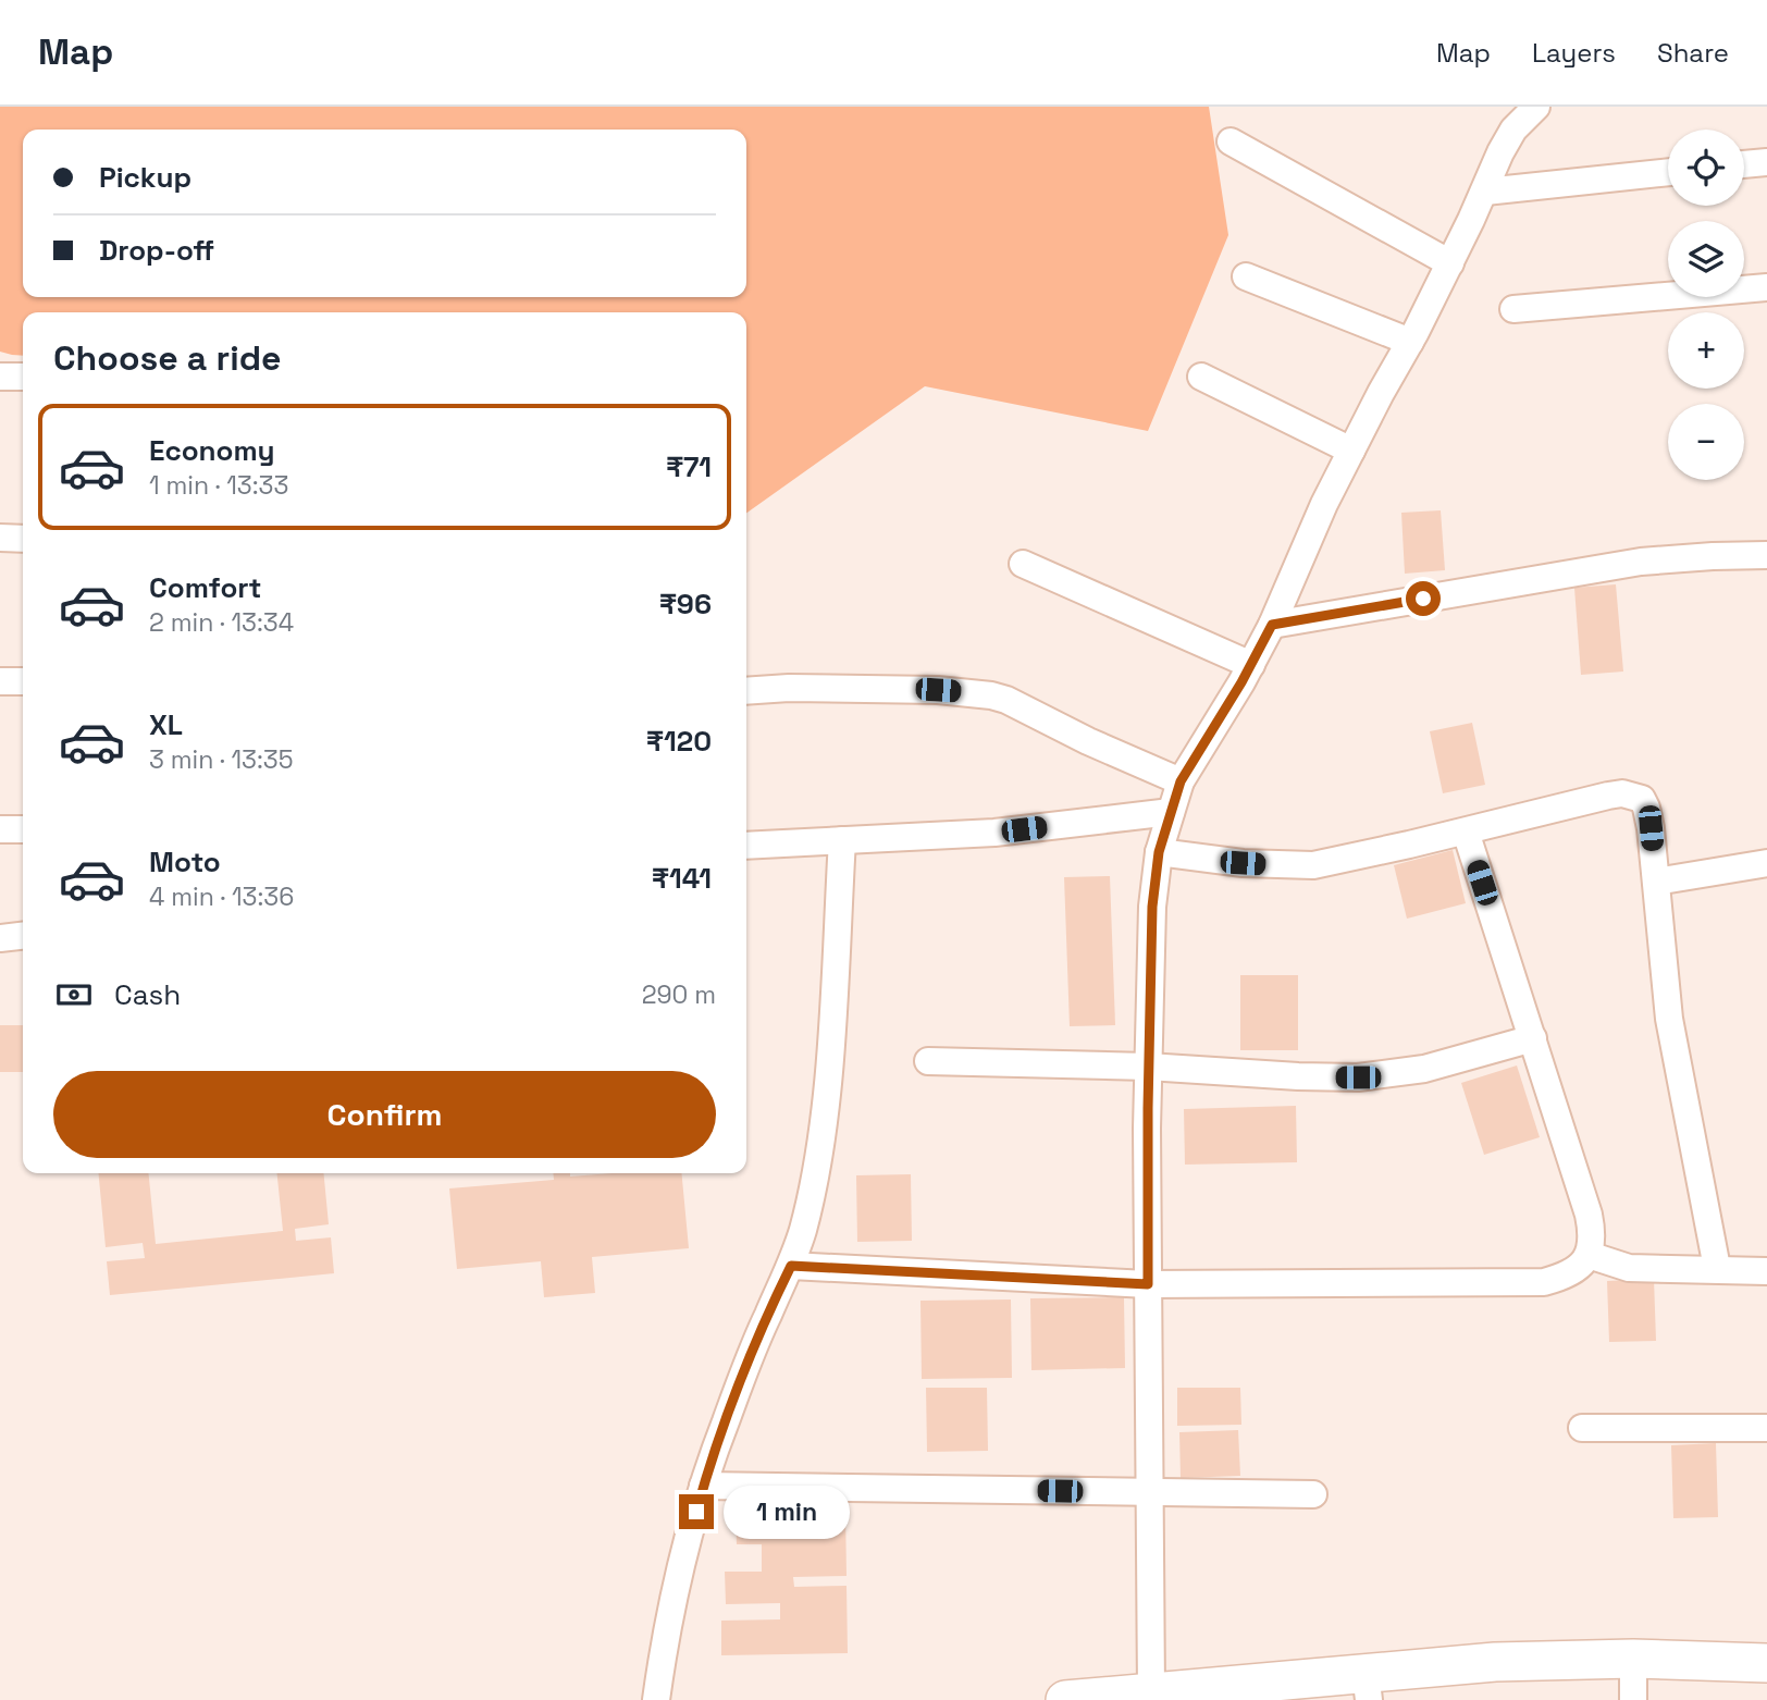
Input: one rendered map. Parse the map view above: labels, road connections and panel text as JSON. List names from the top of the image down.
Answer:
{
  "page": {
    "header": "Map",
    "nav": ["Map", "Layers", "Share"],
    "map_buttons": ["+", "−"],
    "banner": ["Pickup", "Drop-off"],
    "heading": "Choose a ride",
    "list": [
      {
        "name": "Economy",
        "note": "1 min · 13:33",
        "value": "₹71"
      },
      {
        "name": "Comfort",
        "note": "2 min · 13:34",
        "value": "₹96"
      },
      {
        "name": "XL",
        "note": "3 min · 13:35",
        "value": "₹120"
      },
      {
        "name": "Moto",
        "note": "4 min · 13:36",
        "value": "₹141"
      }
    ],
    "pay": ["Cash", "290 m"],
    "buttons": "Confirm",
    "bubble": "1 min"
  }
}
